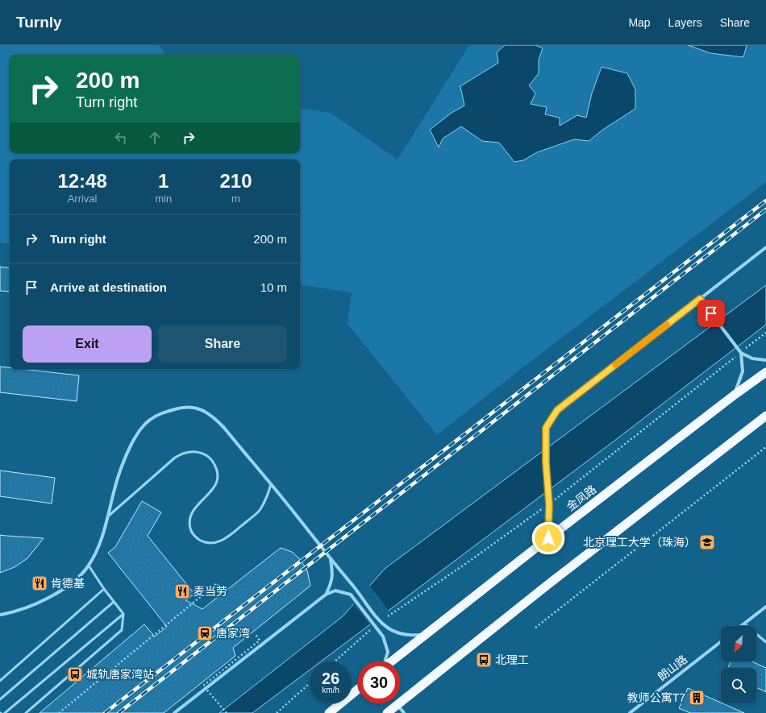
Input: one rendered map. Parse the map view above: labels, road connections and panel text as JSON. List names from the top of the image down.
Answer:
{
  "streets": {
    "highway": ["金凤路"],
    "street": ["朗山路"]
  },
  "places": {
    "school or university": ["北京理工大学（珠海）"],
    "restaurant": ["肯德基", "麦当劳"],
    "station": ["唐家湾"],
    "bus stop": ["北理工", "城轨唐家湾站"],
    "building": ["教师公寓T7"]
  },
  "north": "bottom left",
  "page": {
    "header": "Turnly",
    "nav": ["Map", "Layers", "Share"],
    "turn": ["200 m", "Turn right"],
    "eta": [
      "12:48",
      "Arrival",
      "1",
      "min",
      "210",
      "m"
    ],
    "list": [
      {
        "name": "Turn right",
        "value": "200 m"
      },
      {
        "name": "Arrive at destination",
        "value": "10 m"
      }
    ],
    "buttons": ["Exit", "Share"],
    "speed": "26 km/h",
    "limit": "30"
  }
}
